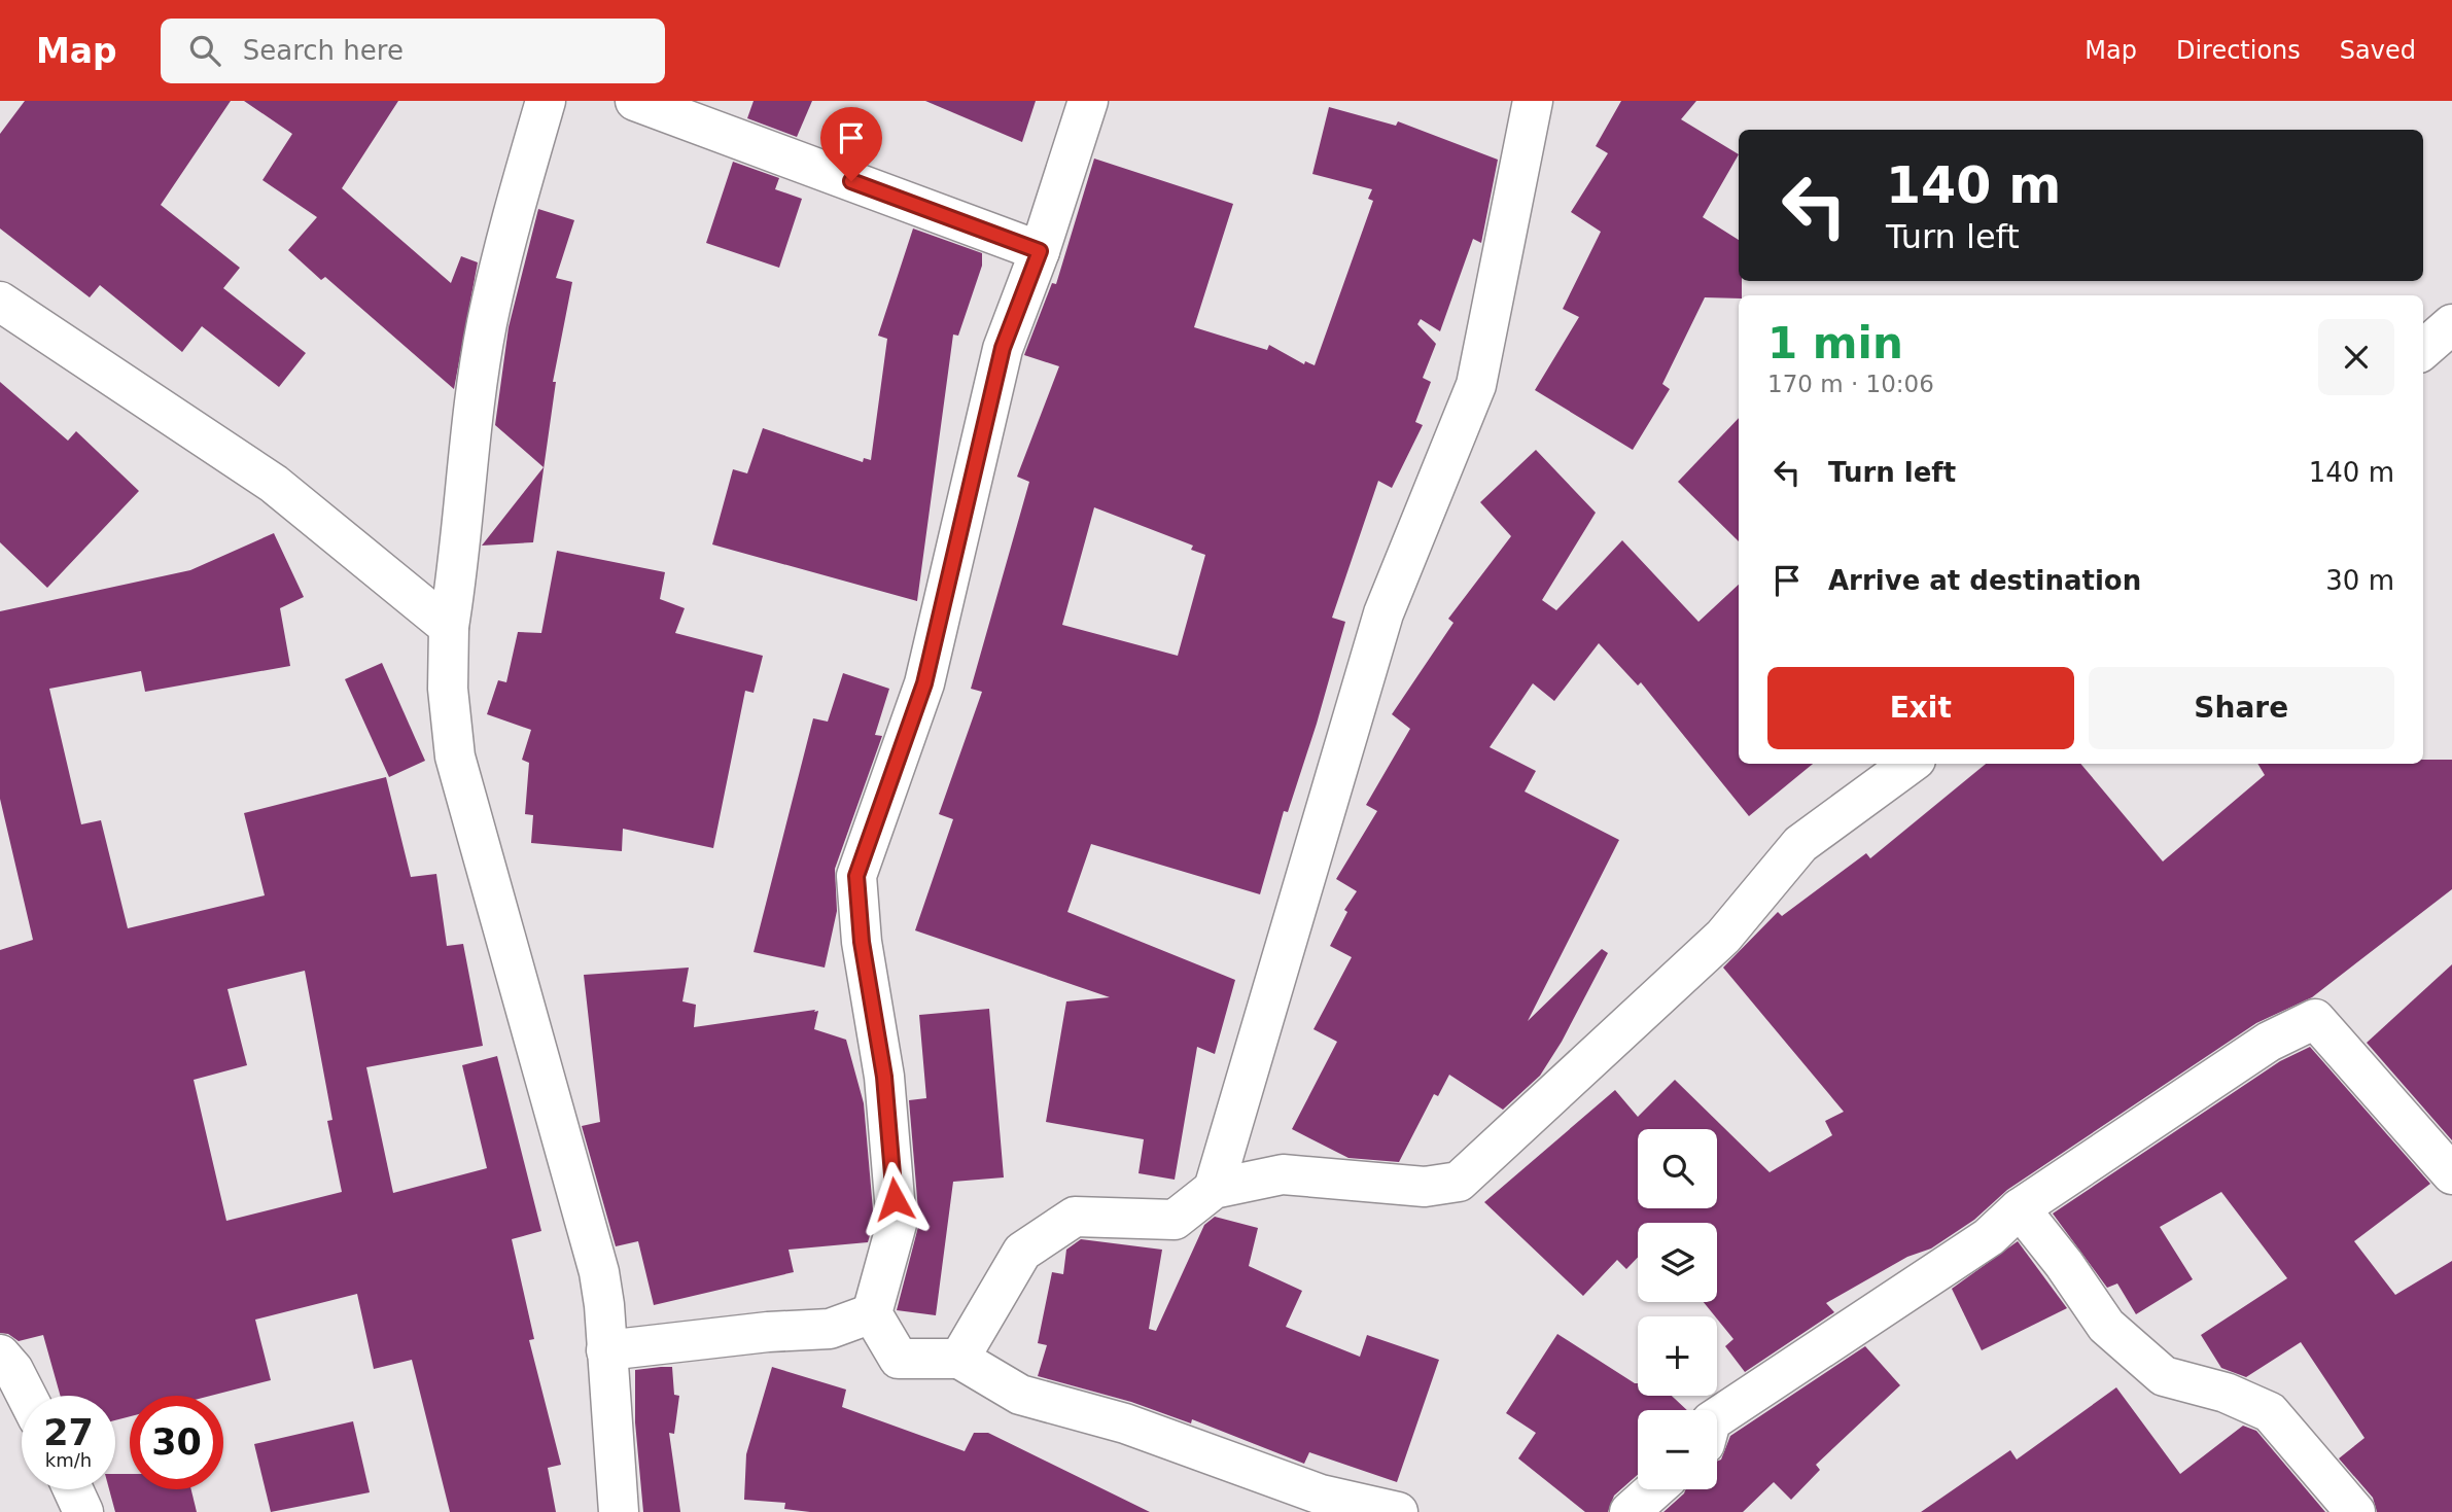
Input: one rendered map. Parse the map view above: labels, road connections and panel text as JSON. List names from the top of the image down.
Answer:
{
  "page": {
    "header": "Map",
    "search": "Search here",
    "nav": ["Map", "Directions", "Saved"],
    "turn": ["140 m", "Turn left"],
    "heading": ["1 min", "170 m · 10:06"],
    "list": [
      {
        "name": "Turn left",
        "value": "140 m"
      },
      {
        "name": "Arrive at destination",
        "value": "30 m"
      }
    ],
    "buttons": ["Exit", "Share"],
    "map_buttons": ["+", "−"],
    "speed": "27 km/h",
    "limit": "30"
  }
}
